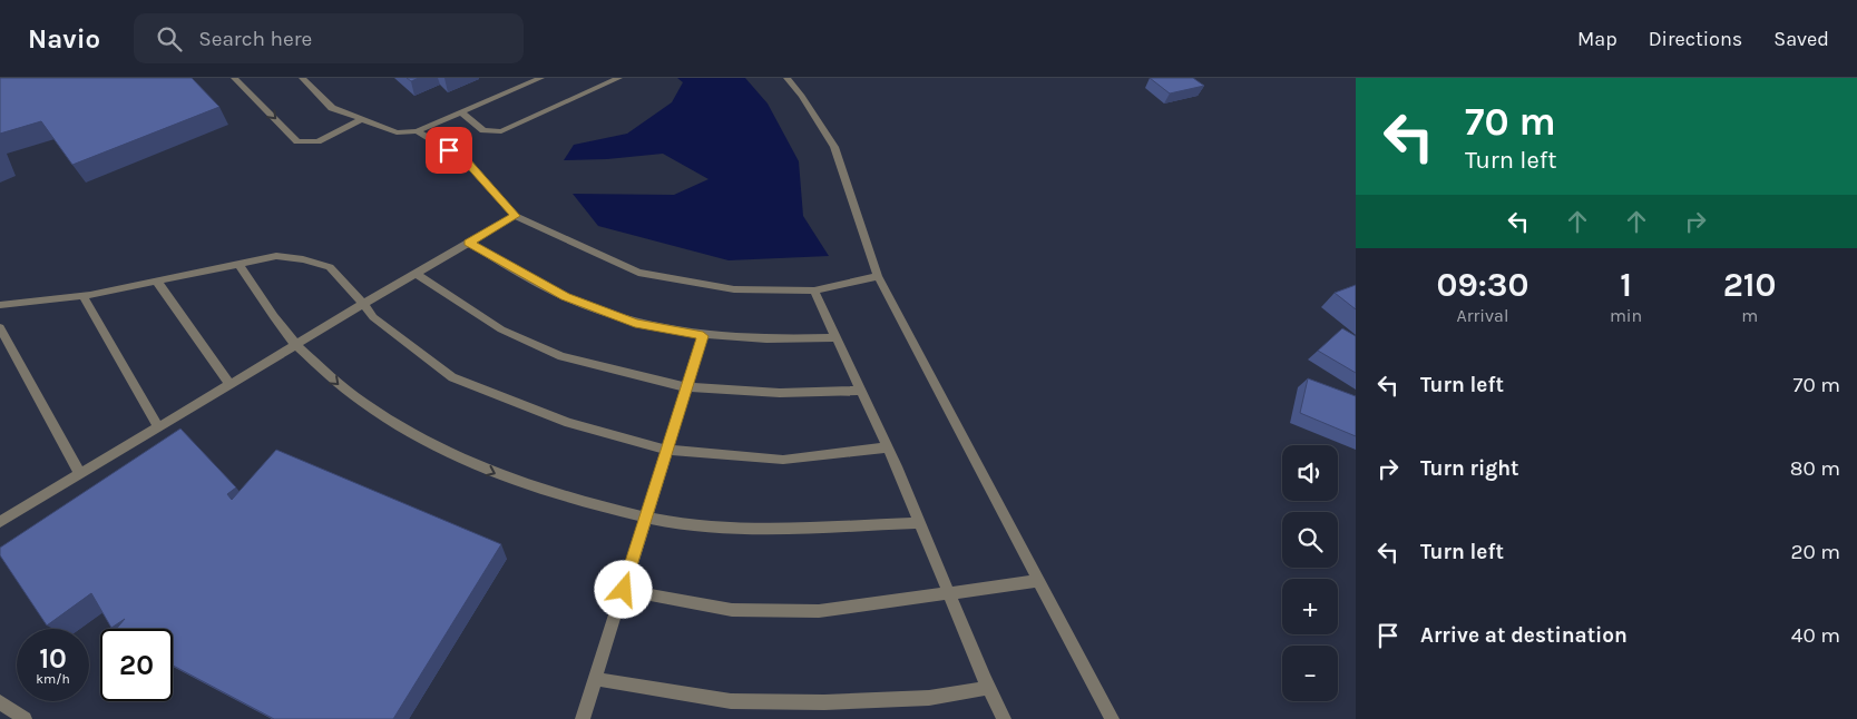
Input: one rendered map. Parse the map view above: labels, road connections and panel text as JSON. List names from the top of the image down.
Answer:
{
  "page": {
    "header": "Navio",
    "search": "Search here",
    "nav": ["Map", "Directions", "Saved"],
    "turn": ["70 m", "Turn left"],
    "eta": [
      "09:30",
      "Arrival",
      "1",
      "min",
      "210",
      "m"
    ],
    "list": [
      {
        "name": "Turn left",
        "value": "70 m"
      },
      {
        "name": "Turn right",
        "value": "80 m"
      },
      {
        "name": "Turn left",
        "value": "20 m"
      },
      {
        "name": "Arrive at destination",
        "value": "40 m"
      }
    ],
    "map_buttons": ["+", "−"],
    "speed": "10 km/h",
    "limit": "20"
  }
}
